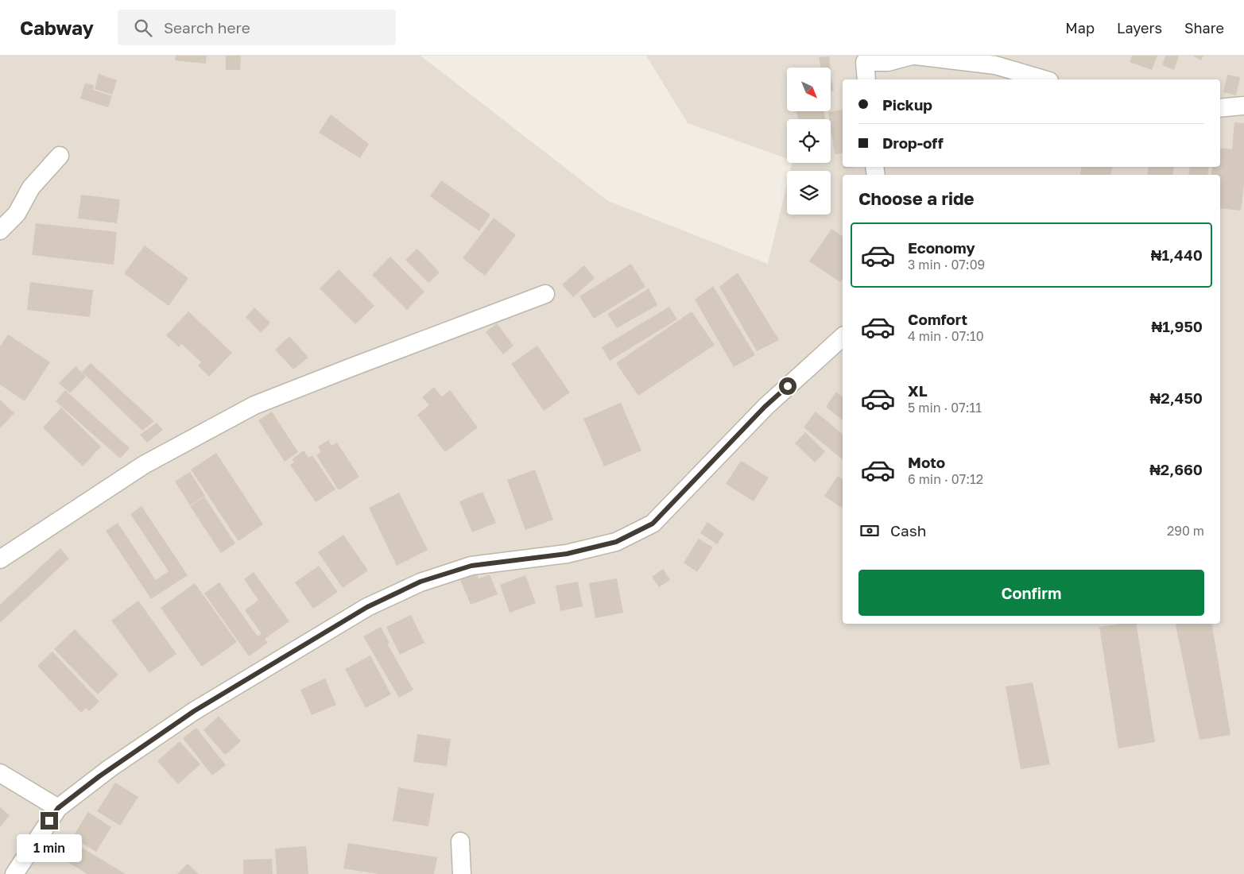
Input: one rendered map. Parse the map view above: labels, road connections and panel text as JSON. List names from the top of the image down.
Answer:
{
  "north": "bottom right",
  "page": {
    "header": "Cabway",
    "search": "Search here",
    "nav": ["Map", "Layers", "Share"],
    "banner": ["Pickup", "Drop-off"],
    "heading": "Choose a ride",
    "list": [
      {
        "name": "Economy",
        "note": "3 min · 07:09",
        "value": "₦1,440"
      },
      {
        "name": "Comfort",
        "note": "4 min · 07:10",
        "value": "₦1,950"
      },
      {
        "name": "XL",
        "note": "5 min · 07:11",
        "value": "₦2,450"
      },
      {
        "name": "Moto",
        "note": "6 min · 07:12",
        "value": "₦2,660"
      }
    ],
    "pay": ["Cash", "290 m"],
    "buttons": "Confirm",
    "bubble": "1 min"
  }
}
